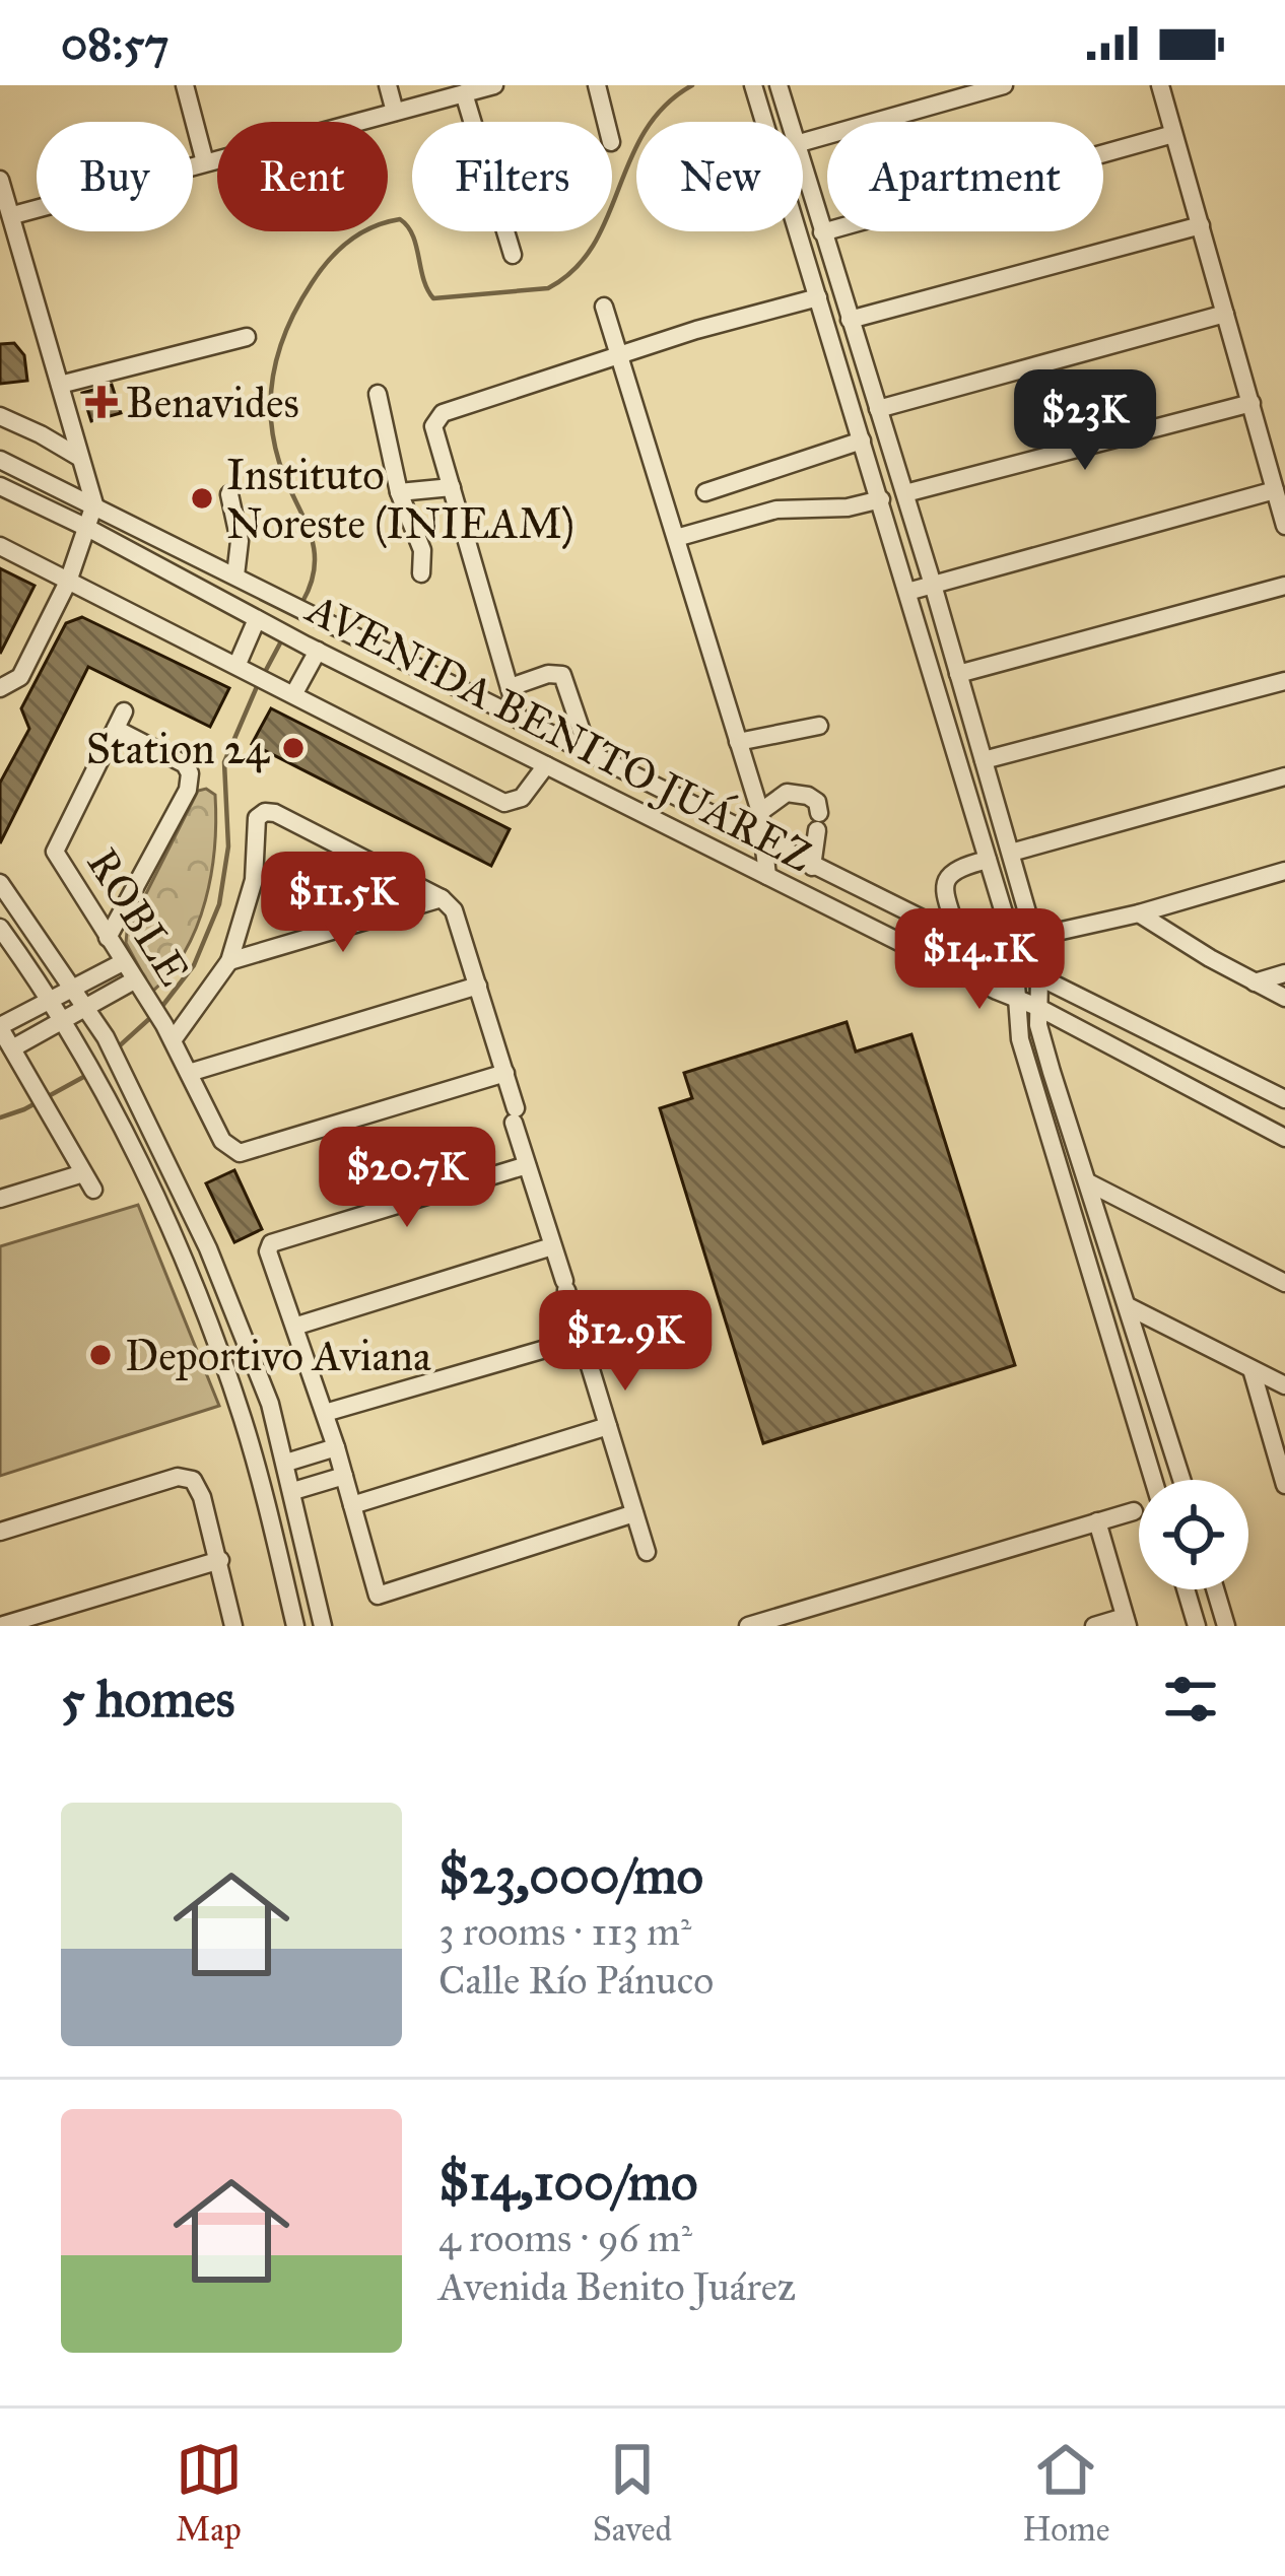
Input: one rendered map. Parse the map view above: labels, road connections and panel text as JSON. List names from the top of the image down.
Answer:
{
  "streets": {
    "street": ["AVENIDA BENITO JUÁREZ", "ROBLE"]
  },
  "places": {
    "health": ["Benavides"],
    "other": ["Instituto Noreste (INIEAM)", "Station 24", "Deportivo Aviana"]
  },
  "page": {
    "status": "08:57",
    "chip": [
      "Buy",
      "Rent",
      "Filters",
      "New",
      "Apartment"
    ],
    "price": [
      "$23K",
      "$11.5K",
      "$14.1K",
      "$20.7K",
      "$12.9K"
    ],
    "heading": "5 homes",
    "list": [
      {
        "name": "$23,000/mo",
        "note": "3 rooms · 113 m² · Calle Río Pánuco"
      },
      {
        "name": "$14,100/mo",
        "note": "4 rooms · 96 m² · Avenida Benito Juárez"
      }
    ],
    "tabs": ["Map", "Saved", "Home"]
  }
}
